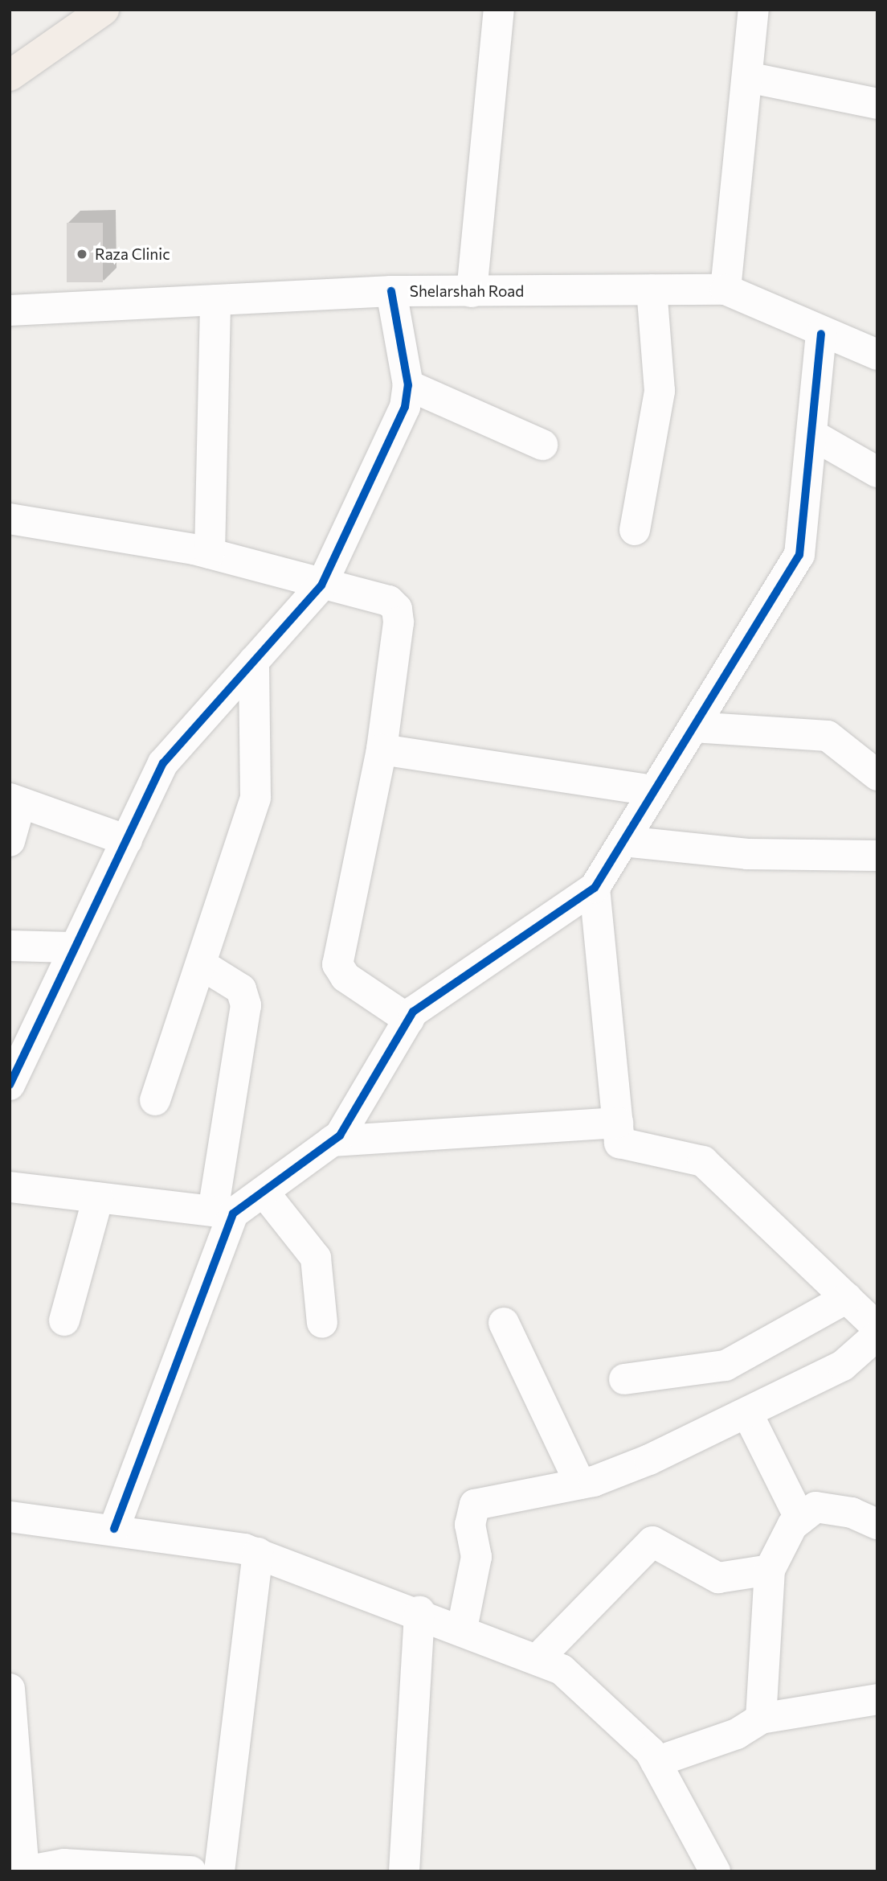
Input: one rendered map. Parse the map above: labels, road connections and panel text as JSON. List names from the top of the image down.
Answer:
{
  "streets": {
    "street": ["Shelarshah Road"]
  },
  "places": ["Raza Clinic"]
}
